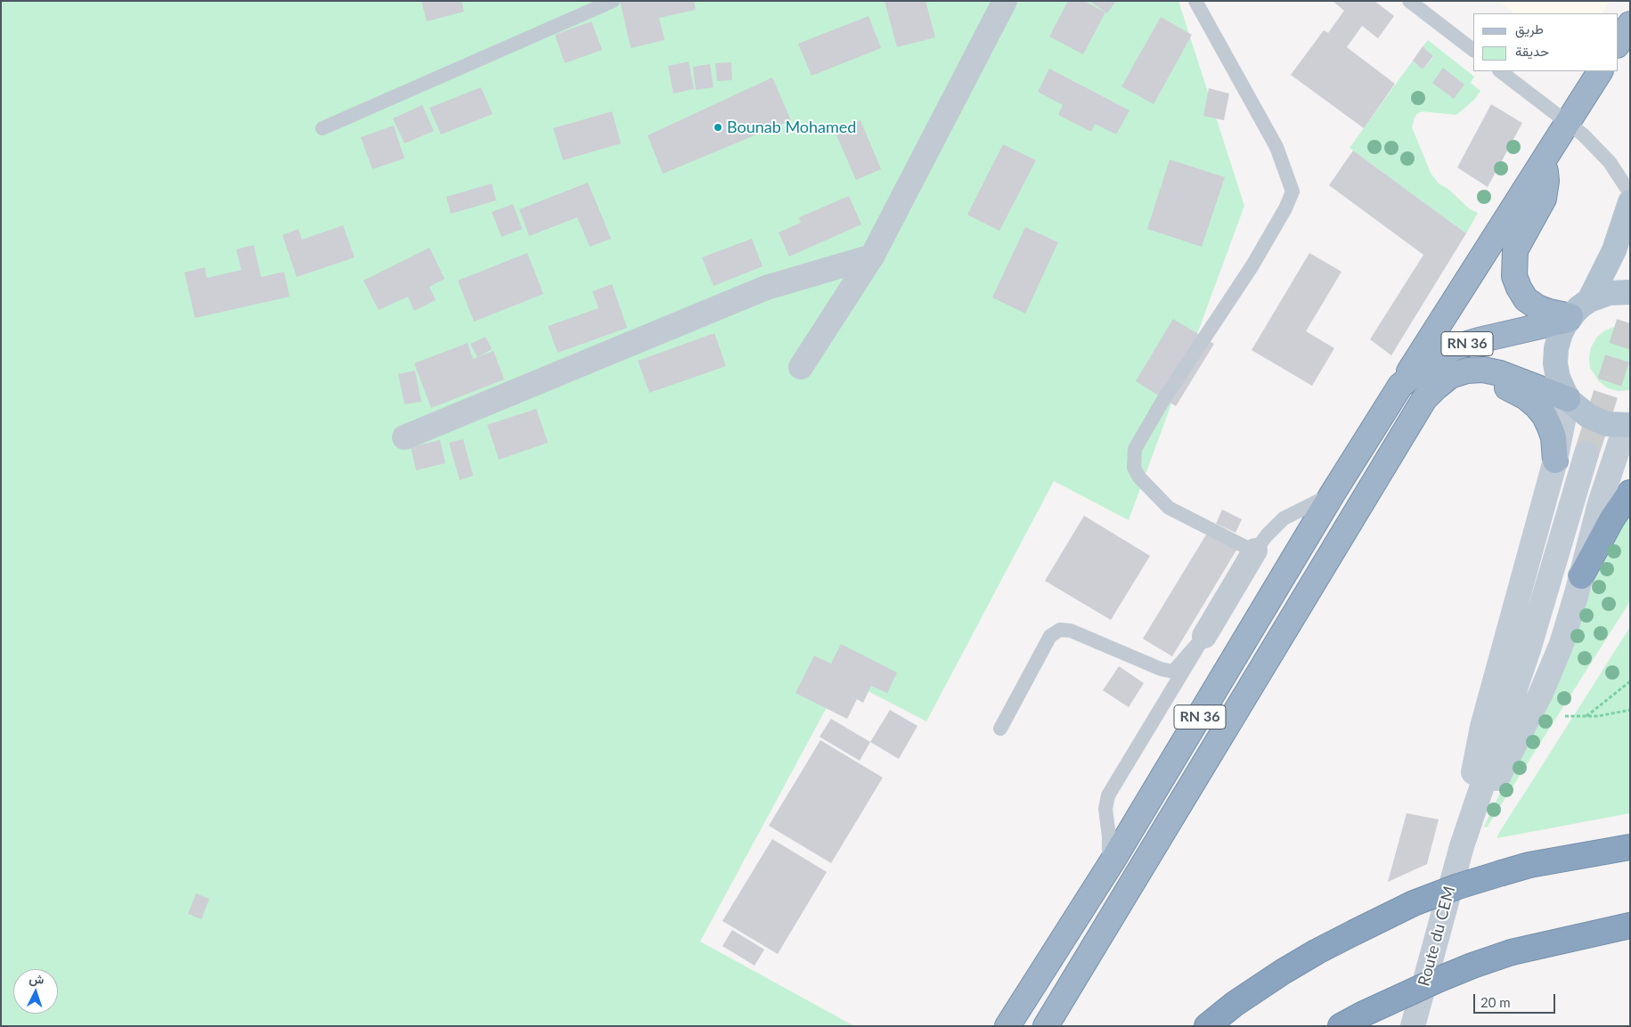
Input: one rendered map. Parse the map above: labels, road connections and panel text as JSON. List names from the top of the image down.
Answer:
{
  "streets": {
    "highway": ["RN 36"],
    "main road": ["Route du CEM"]
  },
  "places": ["Bounab Mohamed"],
  "legend": ["طريق", "حديقة"],
  "scale_bar": "20 m",
  "north": "top"
}
